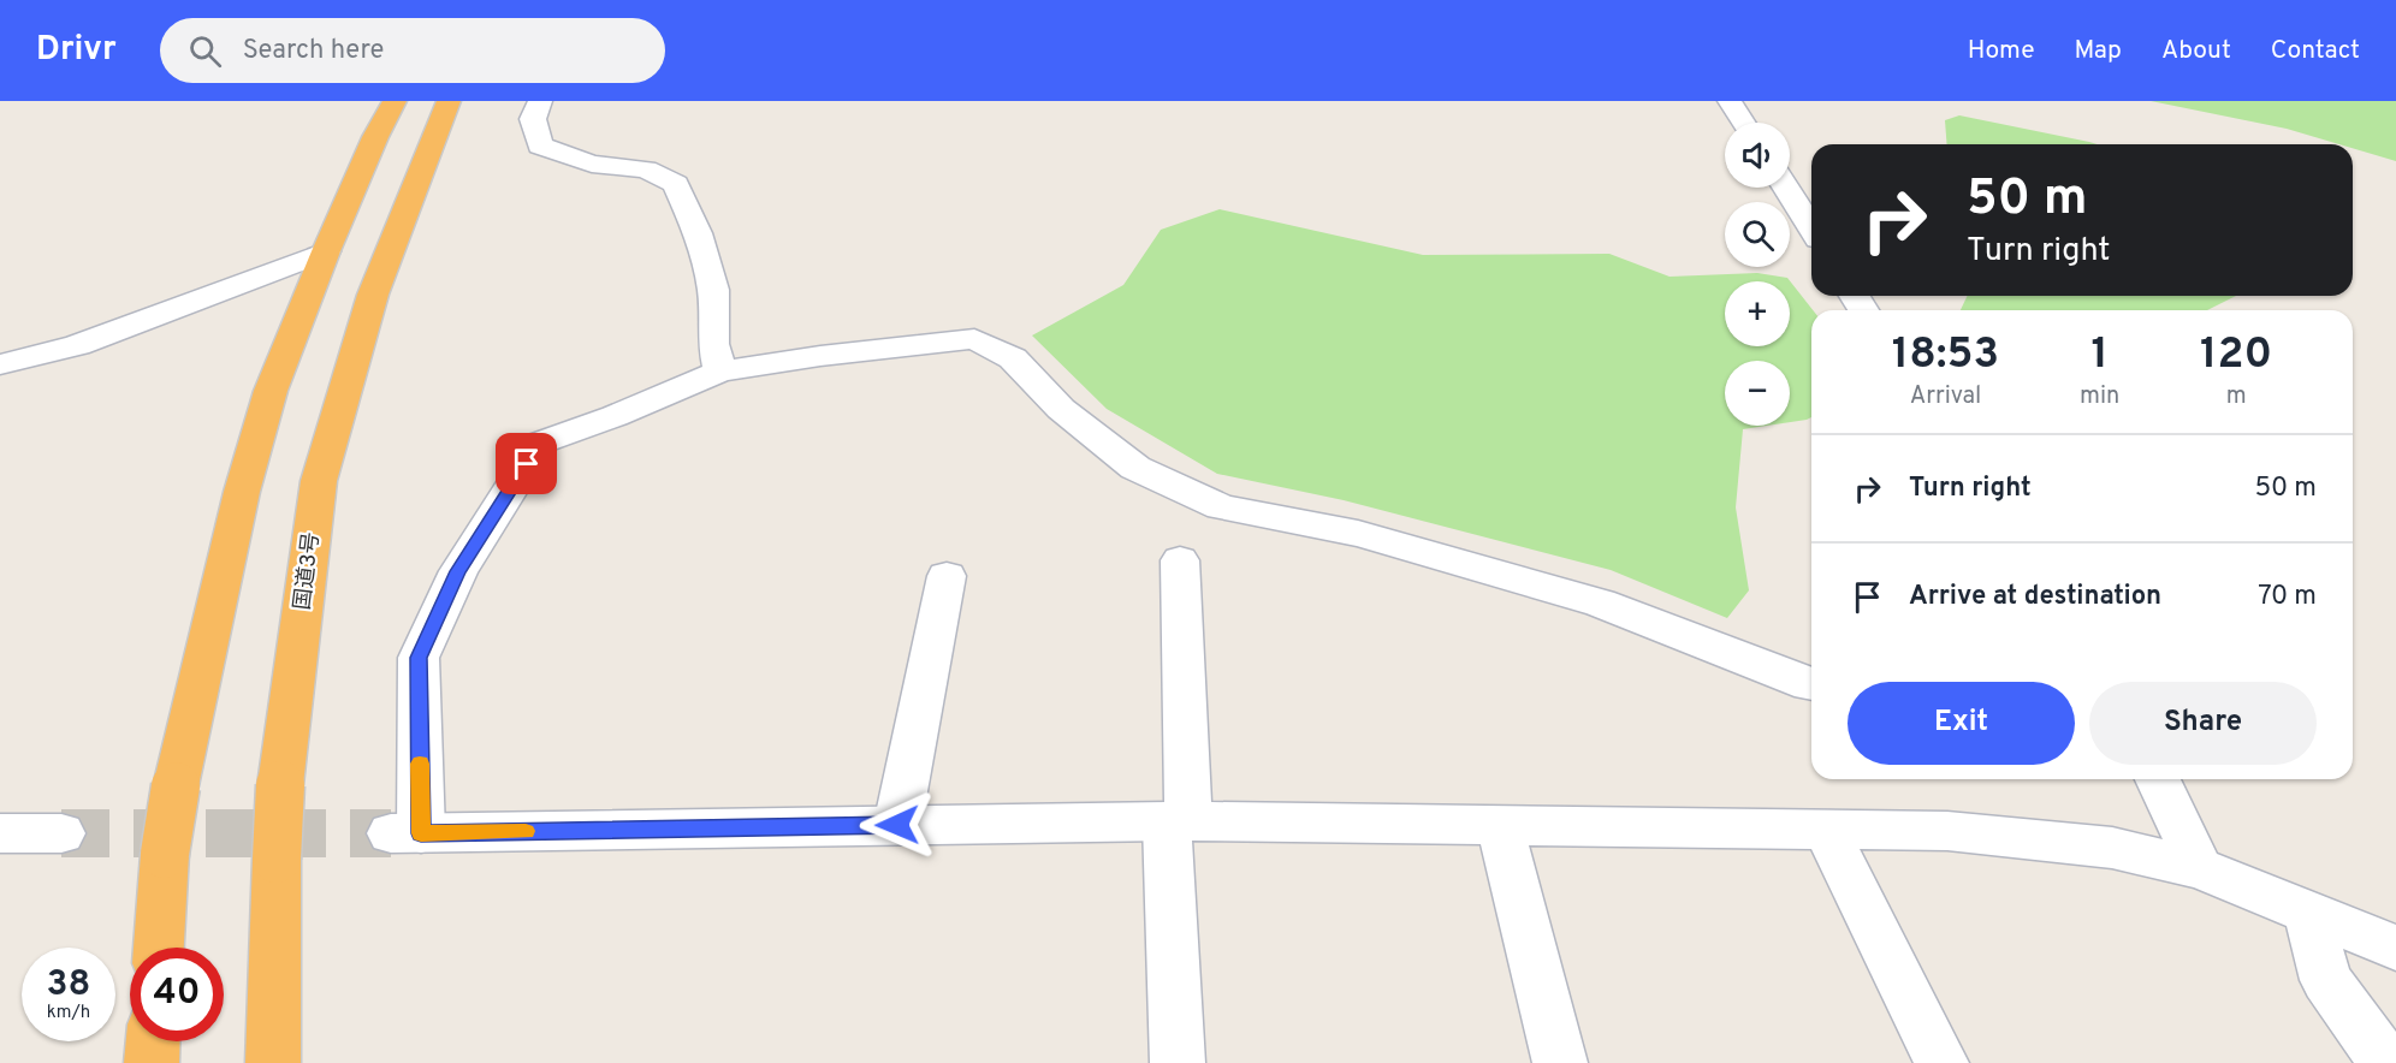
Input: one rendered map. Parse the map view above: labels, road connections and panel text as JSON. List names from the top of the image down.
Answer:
{
  "streets": {
    "highway": ["国道3号"]
  },
  "page": {
    "header": "Drivr",
    "search": "Search here",
    "nav": [
      "Home",
      "Map",
      "About",
      "Contact"
    ],
    "map_buttons": ["+", "−"],
    "turn": ["50 m", "Turn right"],
    "eta": [
      "18:53",
      "Arrival",
      "1",
      "min",
      "120",
      "m"
    ],
    "list": [
      {
        "name": "Turn right",
        "value": "50 m"
      },
      {
        "name": "Arrive at destination",
        "value": "70 m"
      }
    ],
    "buttons": ["Exit", "Share"],
    "speed": "38 km/h",
    "limit": "40"
  }
}
